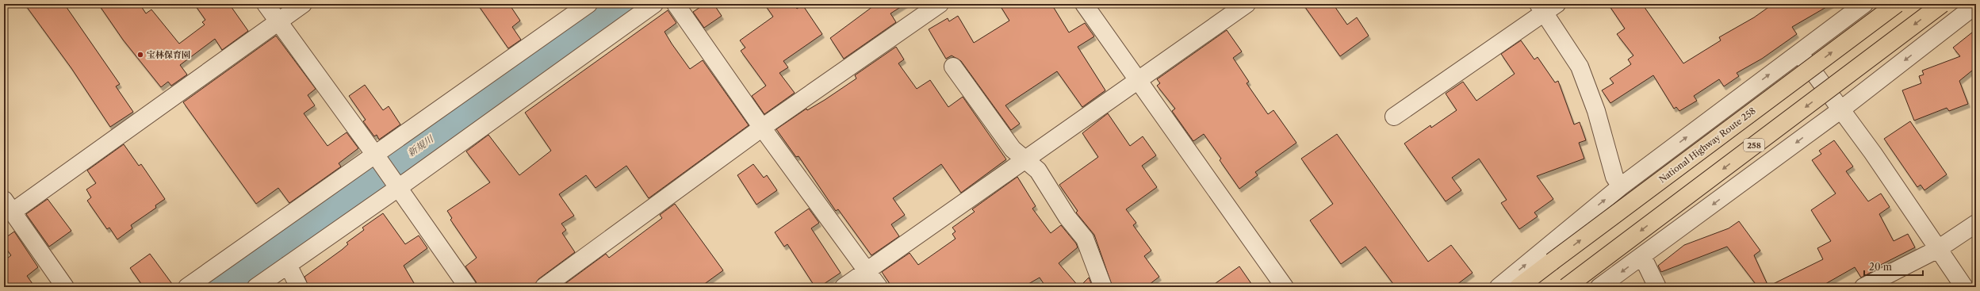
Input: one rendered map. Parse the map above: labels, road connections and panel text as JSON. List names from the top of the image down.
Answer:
{
  "streets": {
    "highway": ["National Highway Route 258", "258"]
  },
  "water": ["新規川"],
  "places": ["宝林保育園"],
  "scale_bar": "20 m"
}
